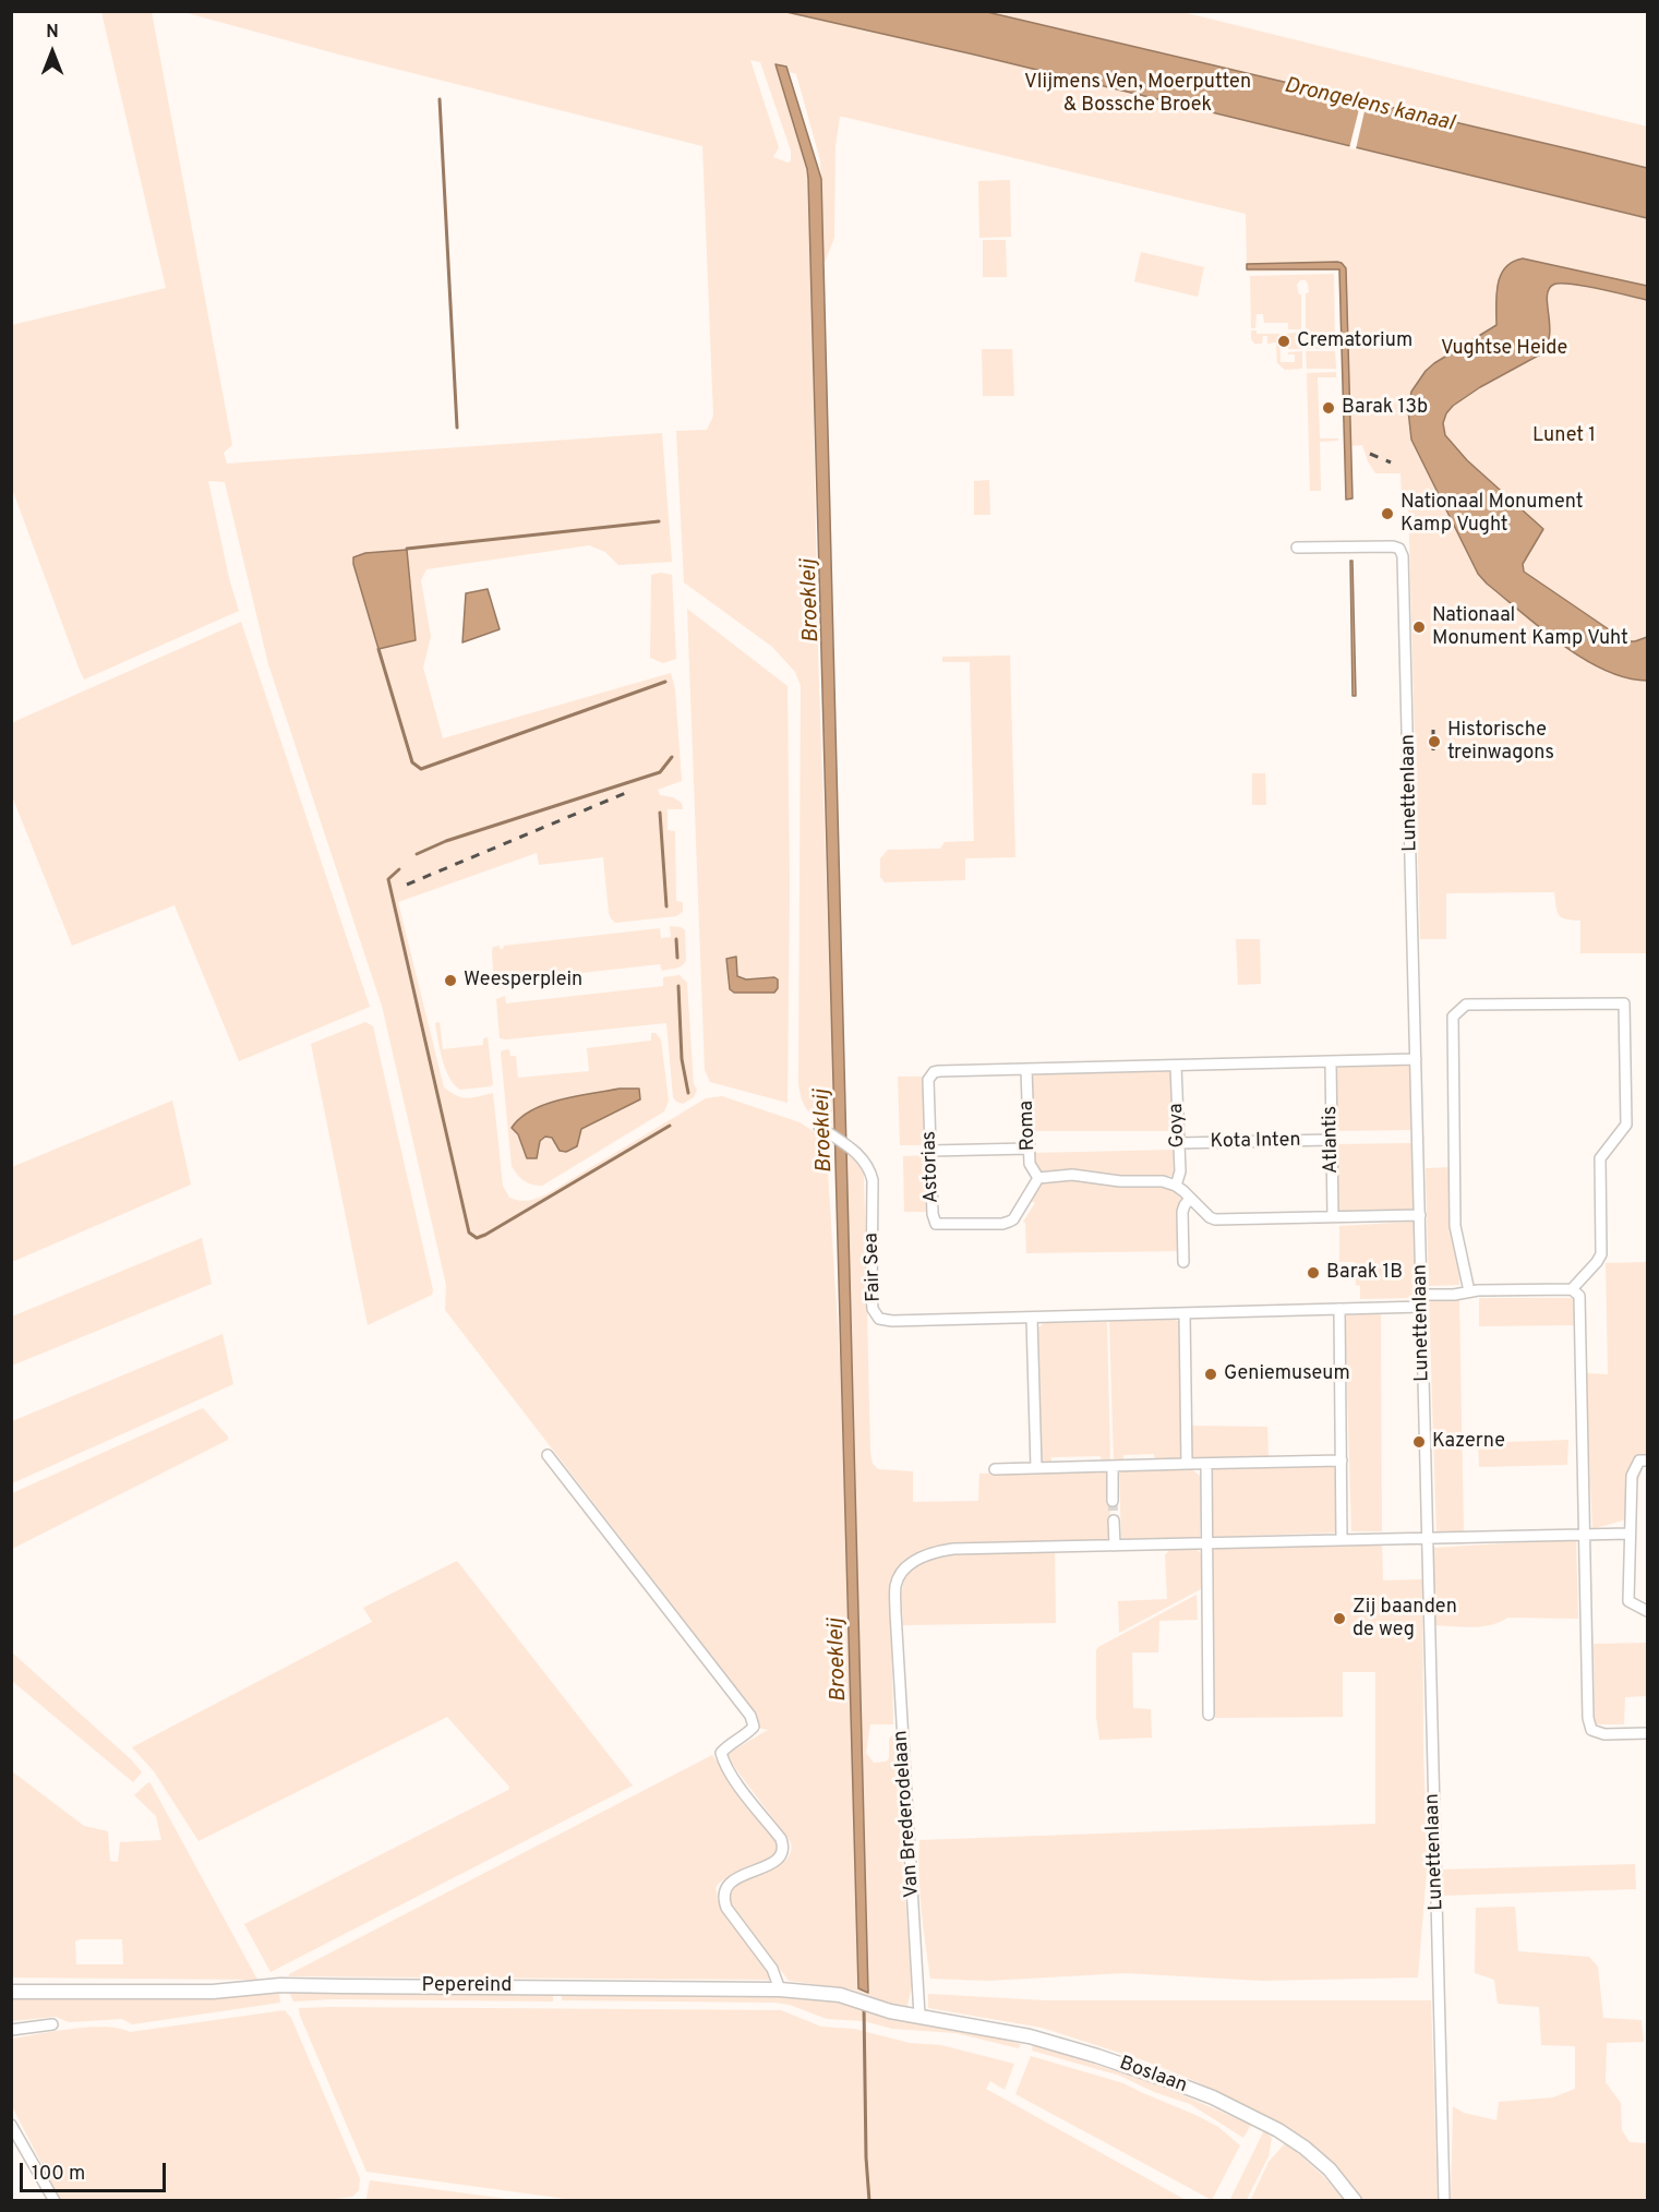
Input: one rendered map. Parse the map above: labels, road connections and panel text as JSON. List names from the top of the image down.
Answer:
{
  "streets": {
    "main road": ["Pepereind", "Boslaan"],
    "street": [
      "Lunettenlaan",
      "Roma",
      "Goya",
      "Atlantis",
      "Kota Inten",
      "Astorias",
      "Fair Sea",
      "Van Brederodelaan"
    ]
  },
  "crossings": [
    ["Lunettenlaan", "Astorias"],
    ["Lunettenlaan", "Van Brederodelaan"],
    ["Roma", "Astorias"],
    ["Goya", "Kota Inten"],
    ["Goya", "Astorias"],
    ["Atlantis", "Kota Inten"],
    ["Atlantis", "Astorias"],
    ["Van Brederodelaan", "Pepereind"],
    ["Van Brederodelaan", "Boslaan"],
    ["Pepereind", "Boslaan"]
  ],
  "water": ["Drongelens kanaal", "Broekleij"],
  "parks": ["Vlijmens Ven, Moerputten & Bossche Broek", "Vughtse Heide", "Lunet 1"],
  "places": [
    "Crematorium",
    "Barak 13b",
    "Nationaal Monument Kamp Vught",
    "Nationaal Monument Kamp Vuht",
    "Historische treinwagons",
    "Weesperplein",
    "Barak 1B",
    "Geniemuseum",
    "Kazerne",
    "Zij baanden de weg"
  ],
  "scale_bar": "100 m",
  "north": "top"
}
